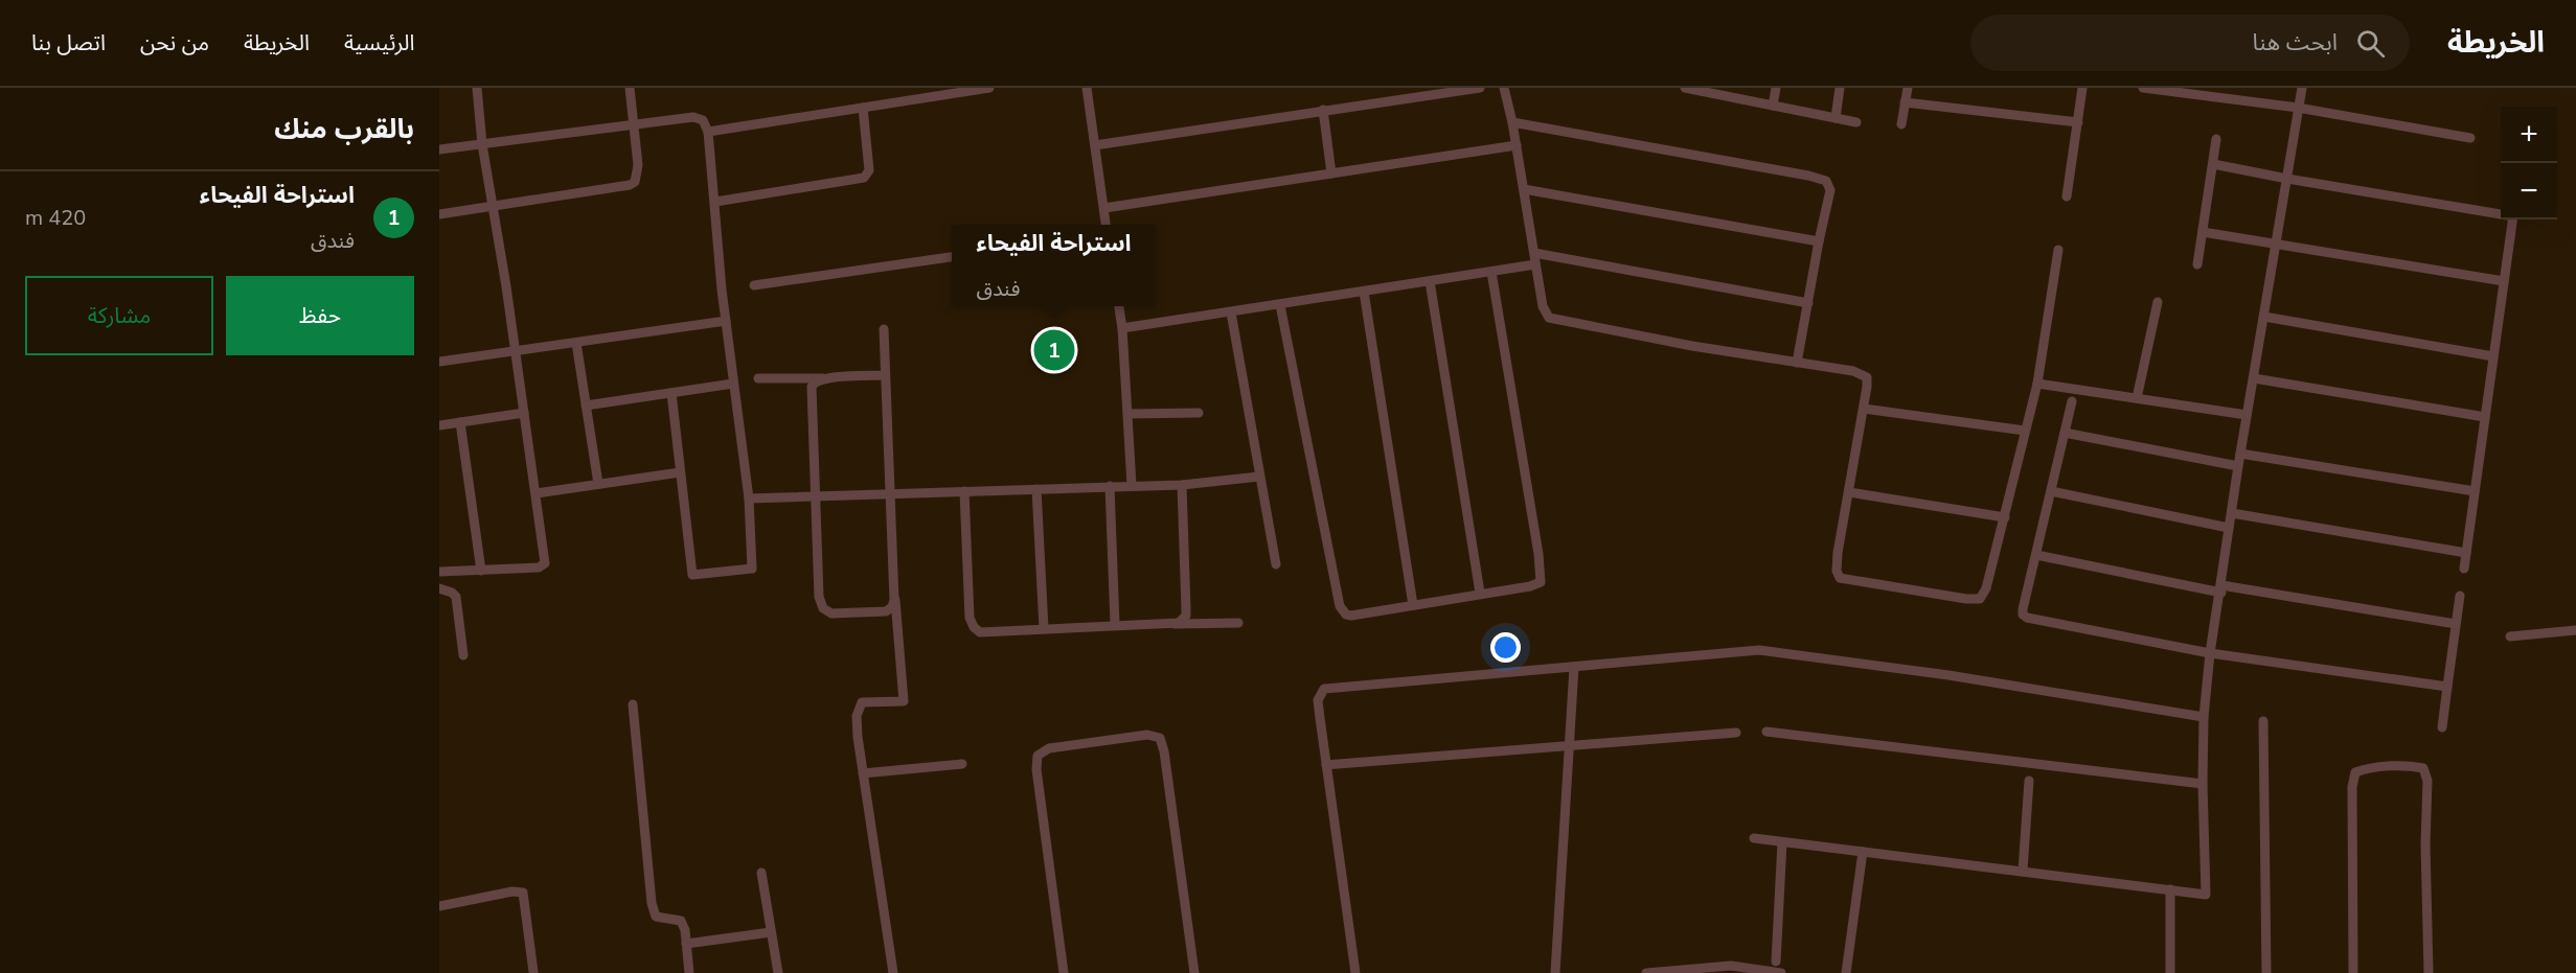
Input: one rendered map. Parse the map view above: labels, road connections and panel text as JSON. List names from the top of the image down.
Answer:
{
  "page": {
    "header": "الخريطة",
    "search": "ابحث هنا",
    "nav": [
      "الرئيسية",
      "الخريطة",
      "من نحن",
      "اتصل بنا"
    ],
    "heading": "بالقرب منك",
    "map_buttons": ["+", "−"],
    "list": [
      {
        "mark": "1",
        "name": "استراحة الفيحاء",
        "note": "فندق",
        "value": "420 m"
      }
    ],
    "popup": ["استراحة الفيحاء", "فندق"],
    "buttons": ["حفظ", "مشاركة"],
    "pins": "1"
  }
}
